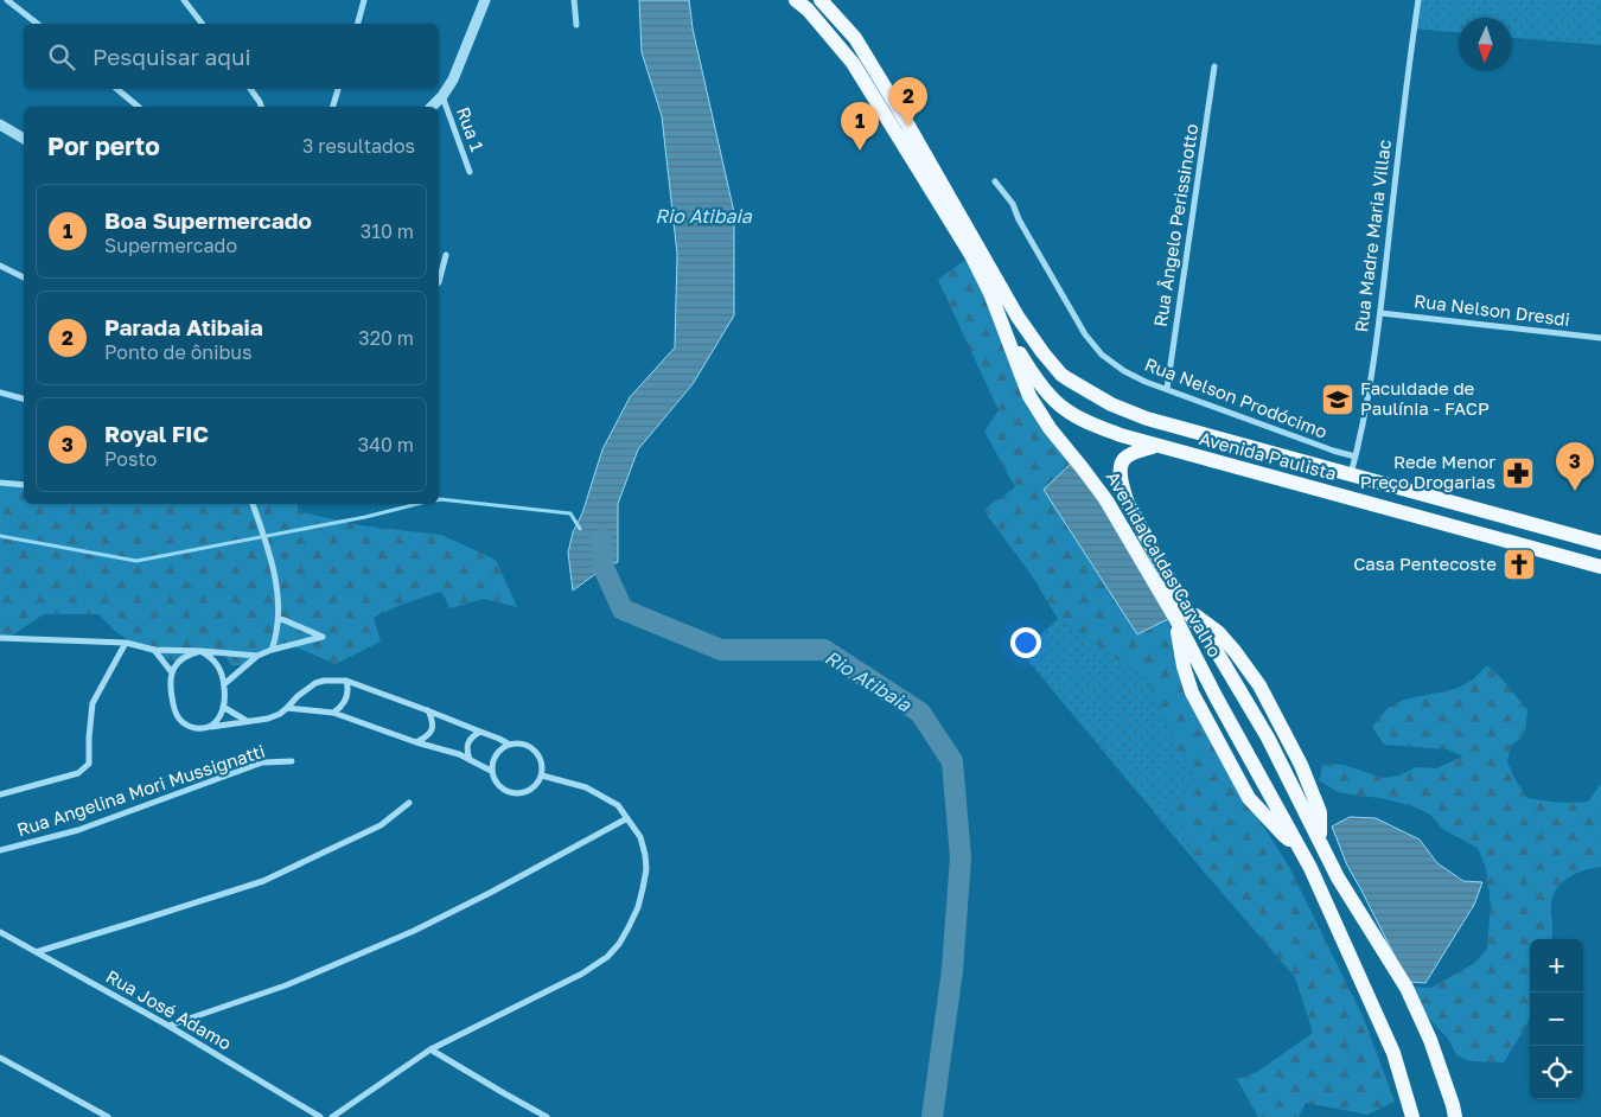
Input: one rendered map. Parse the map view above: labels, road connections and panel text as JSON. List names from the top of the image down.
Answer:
{
  "streets": {
    "main road": ["Avenida Paulista", "Avenida Caldas Carvalho"],
    "street": [
      "Rua 1",
      "Rua Ângelo Perissinotto",
      "Rua Madre Maria Villac",
      "Rua Nelson Dresdi",
      "Rua Nelson Prodócimo",
      "Rua Angelina Mori Mussignatti",
      "Rua José Adamo"
    ]
  },
  "crossings": [
    ["Rua Ângelo Perissinotto", "Rua Nelson Prodócimo"],
    ["Rua Madre Maria Villac", "Rua Nelson Dresdi"],
    ["Rua Madre Maria Villac", "Rua Nelson Prodócimo"],
    ["Rua Madre Maria Villac", "Avenida Paulista"],
    ["Avenida Paulista", "Avenida Caldas Carvalho"]
  ],
  "water": ["Rio Atibaia"],
  "places": {
    "school or university": ["Faculdade de Paulínia - FACP"],
    "pharmacy": ["Rede Menor Preço Drogarias"],
    "church": ["Casa Pentecoste"]
  },
  "north": "bottom",
  "page": {
    "search": "Pesquisar aqui",
    "pins": ["2", "1", "3"],
    "heading": ["Por perto", "3 resultados"],
    "list": [
      {
        "mark": "1",
        "name": "Boa Supermercado",
        "note": "Supermercado",
        "value": "310 m"
      },
      {
        "mark": "2",
        "name": "Parada Atibaia",
        "note": "Ponto de ônibus",
        "value": "320 m"
      },
      {
        "mark": "3",
        "name": "Royal FIC",
        "note": "Posto",
        "value": "340 m"
      }
    ],
    "map_buttons": ["+", "−"]
  }
}
